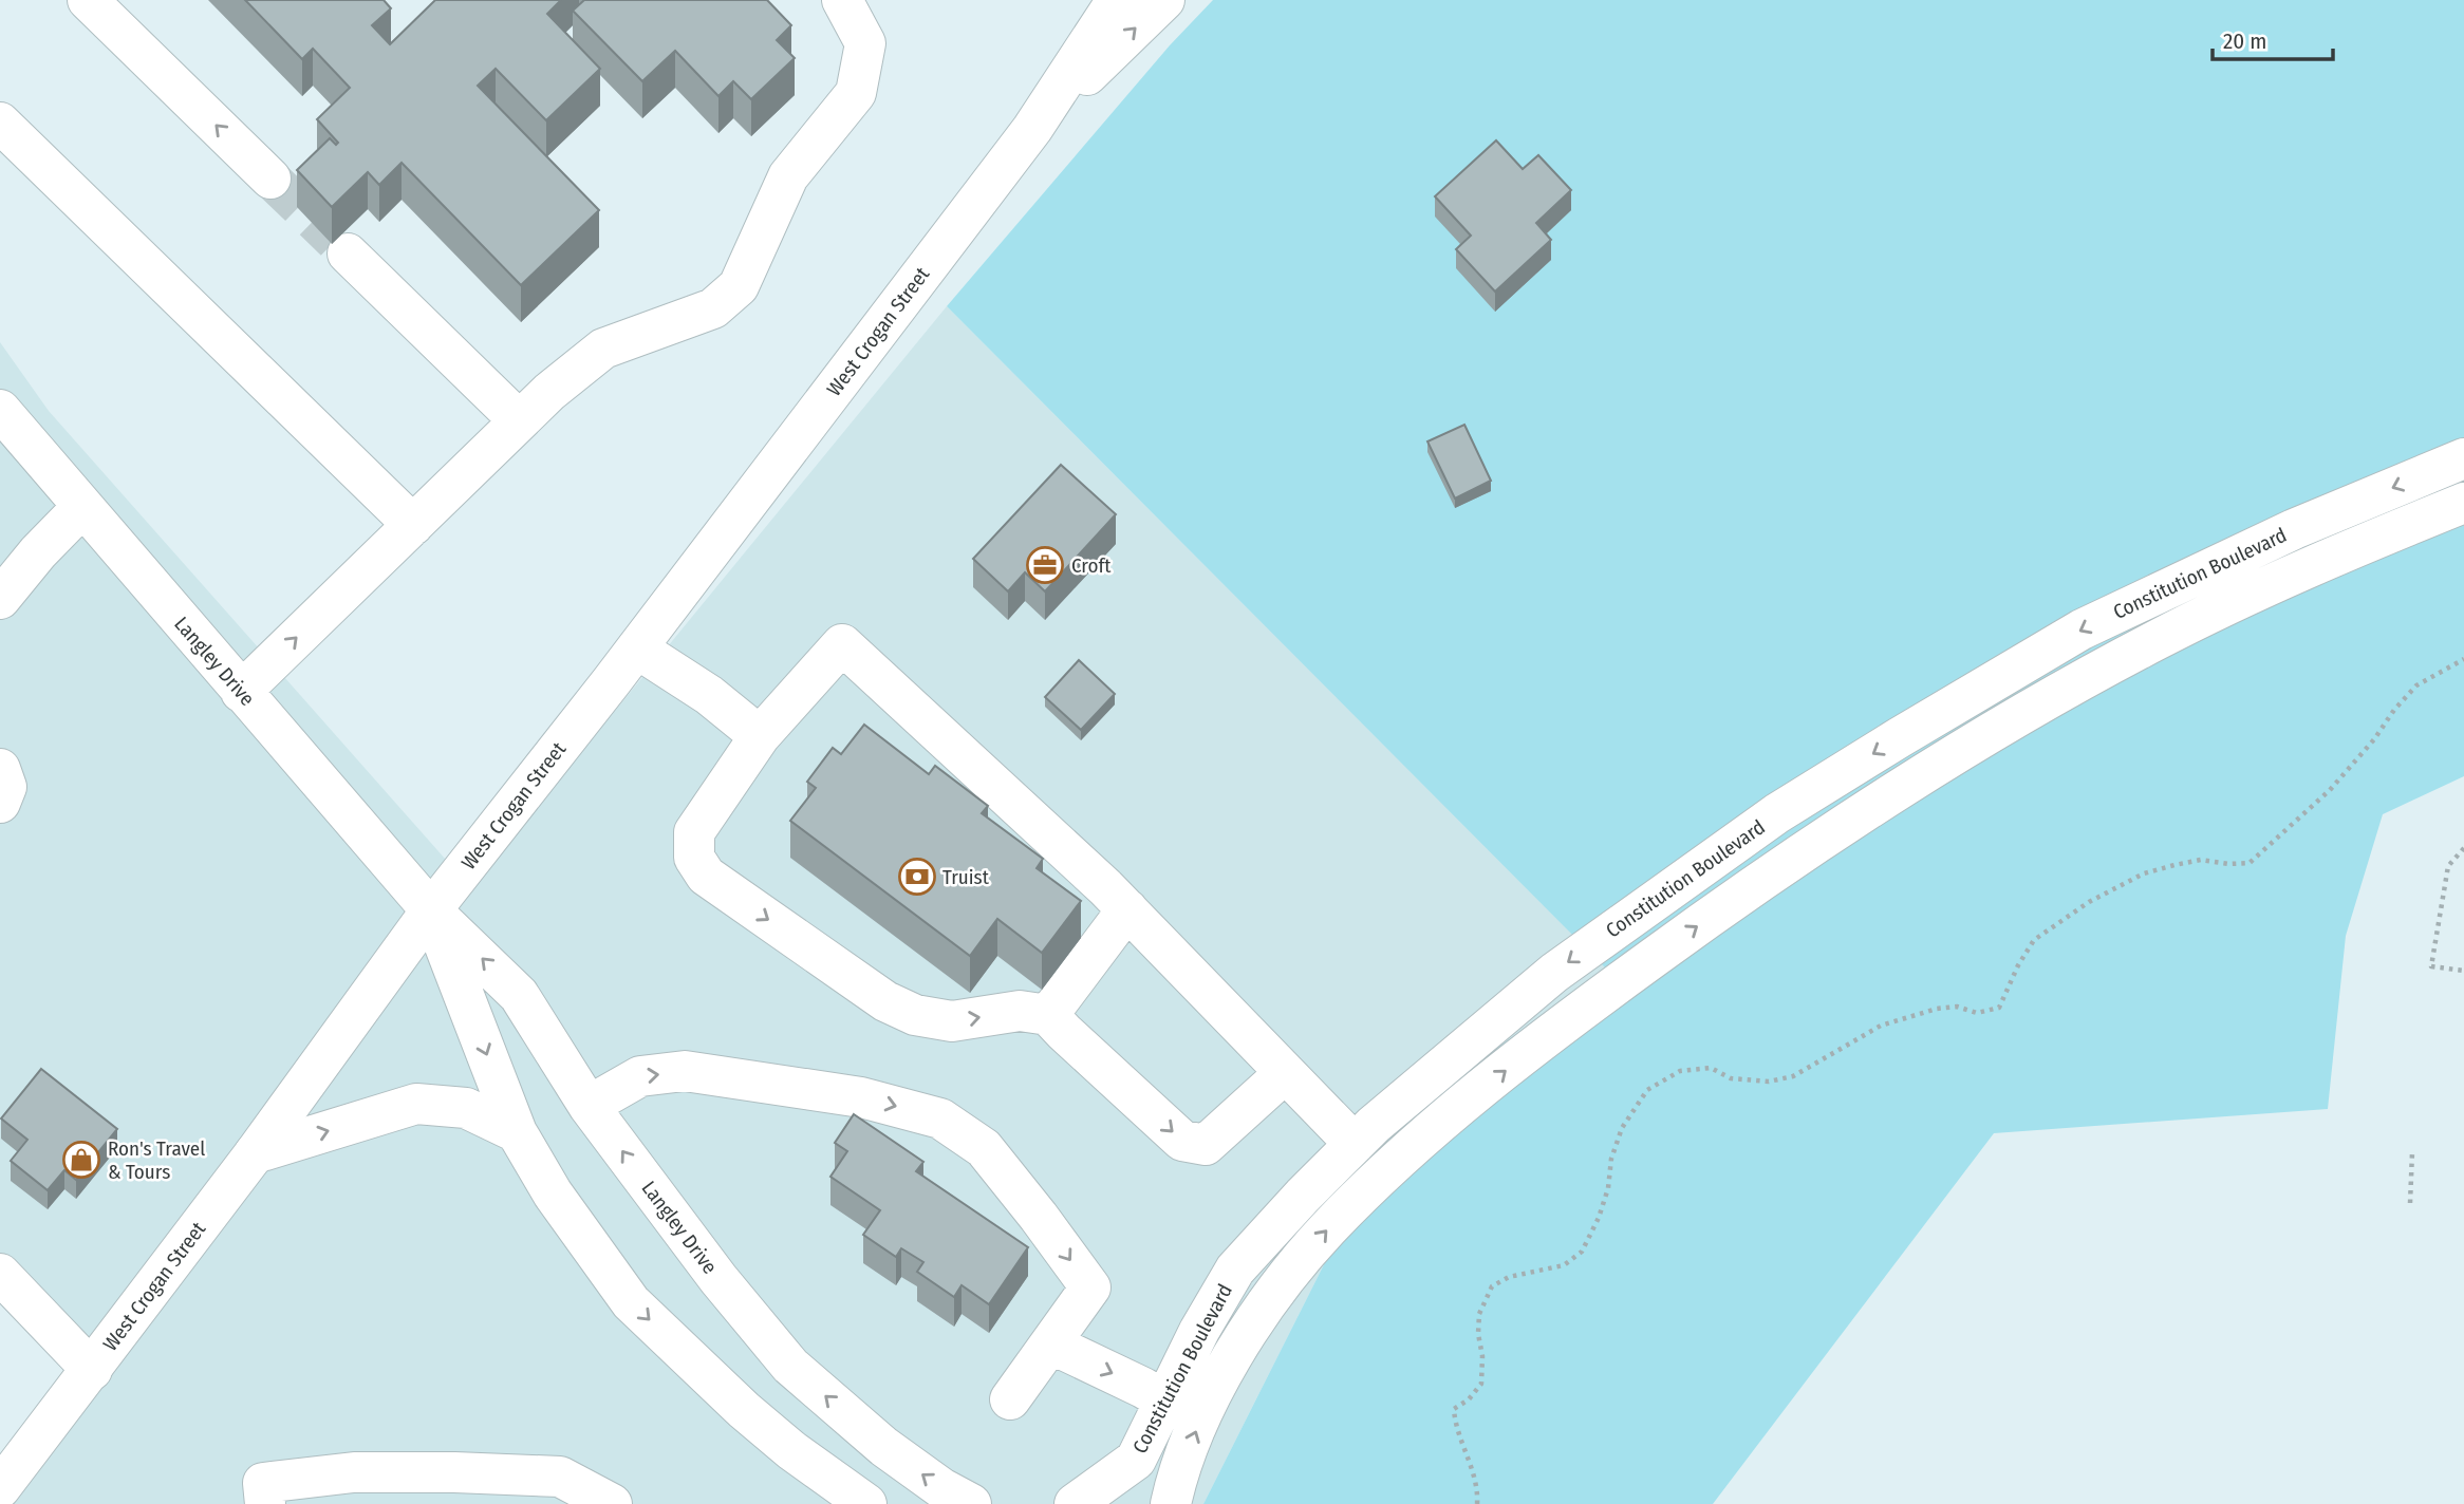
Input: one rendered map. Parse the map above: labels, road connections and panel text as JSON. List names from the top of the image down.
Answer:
{
  "streets": {
    "street": ["West Crogan Street", "Constitution Boulevard", "Langley Drive"]
  },
  "crossings": [
    ["West Crogan Street", "Langley Drive"]
  ],
  "places": {
    "office": ["Croft"],
    "bank": ["Truist"],
    "shop": ["Ron's Travel & Tours"]
  },
  "scale_bar": "20 m"
}
